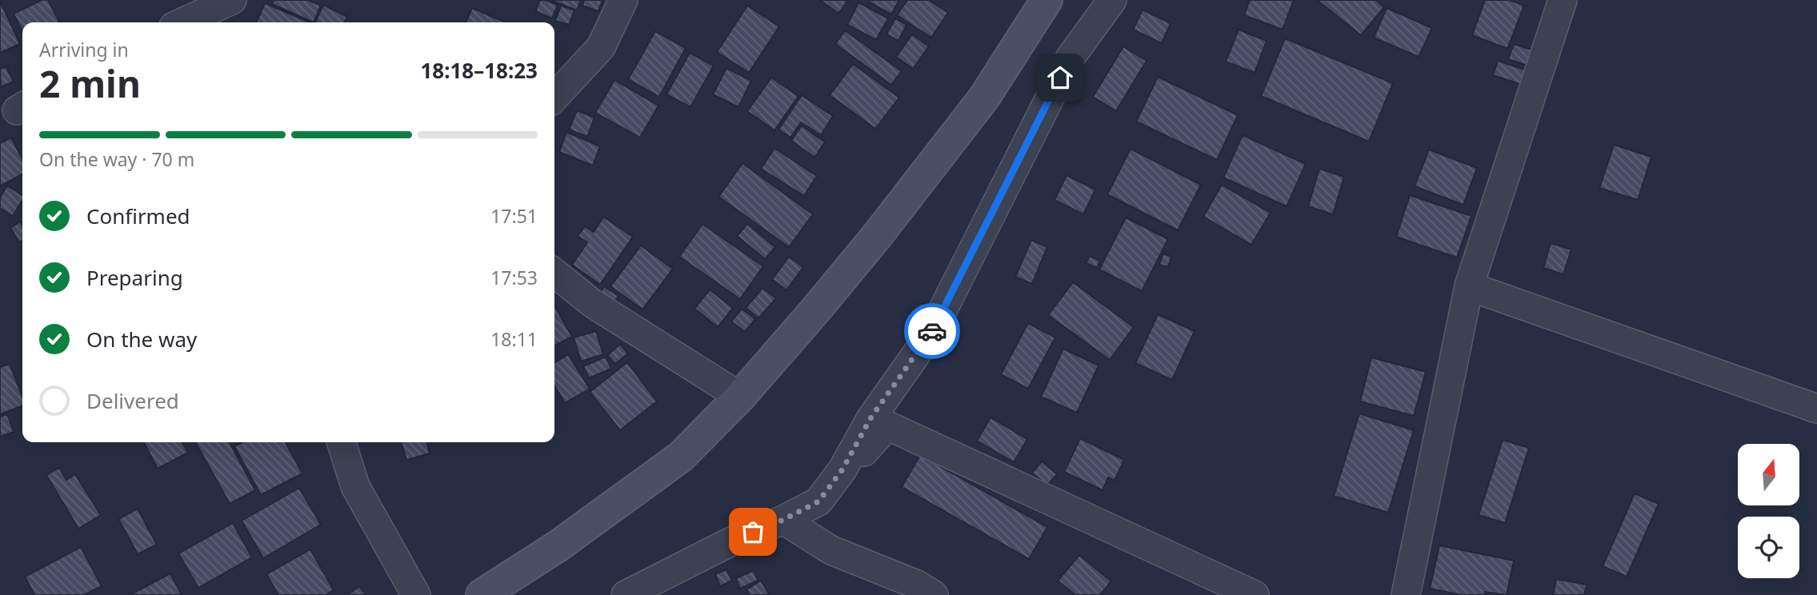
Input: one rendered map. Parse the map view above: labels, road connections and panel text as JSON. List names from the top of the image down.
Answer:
{
  "north": "top",
  "page": {
    "heading": ["2 min", "Arriving in", "18:18–18:23"],
    "bar": "On the way · 70 m",
    "list": [
      ["Confirmed", "17:51"],
      ["Preparing", "17:53"],
      ["On the way", "18:11"],
      "Delivered"
    ]
  }
}
